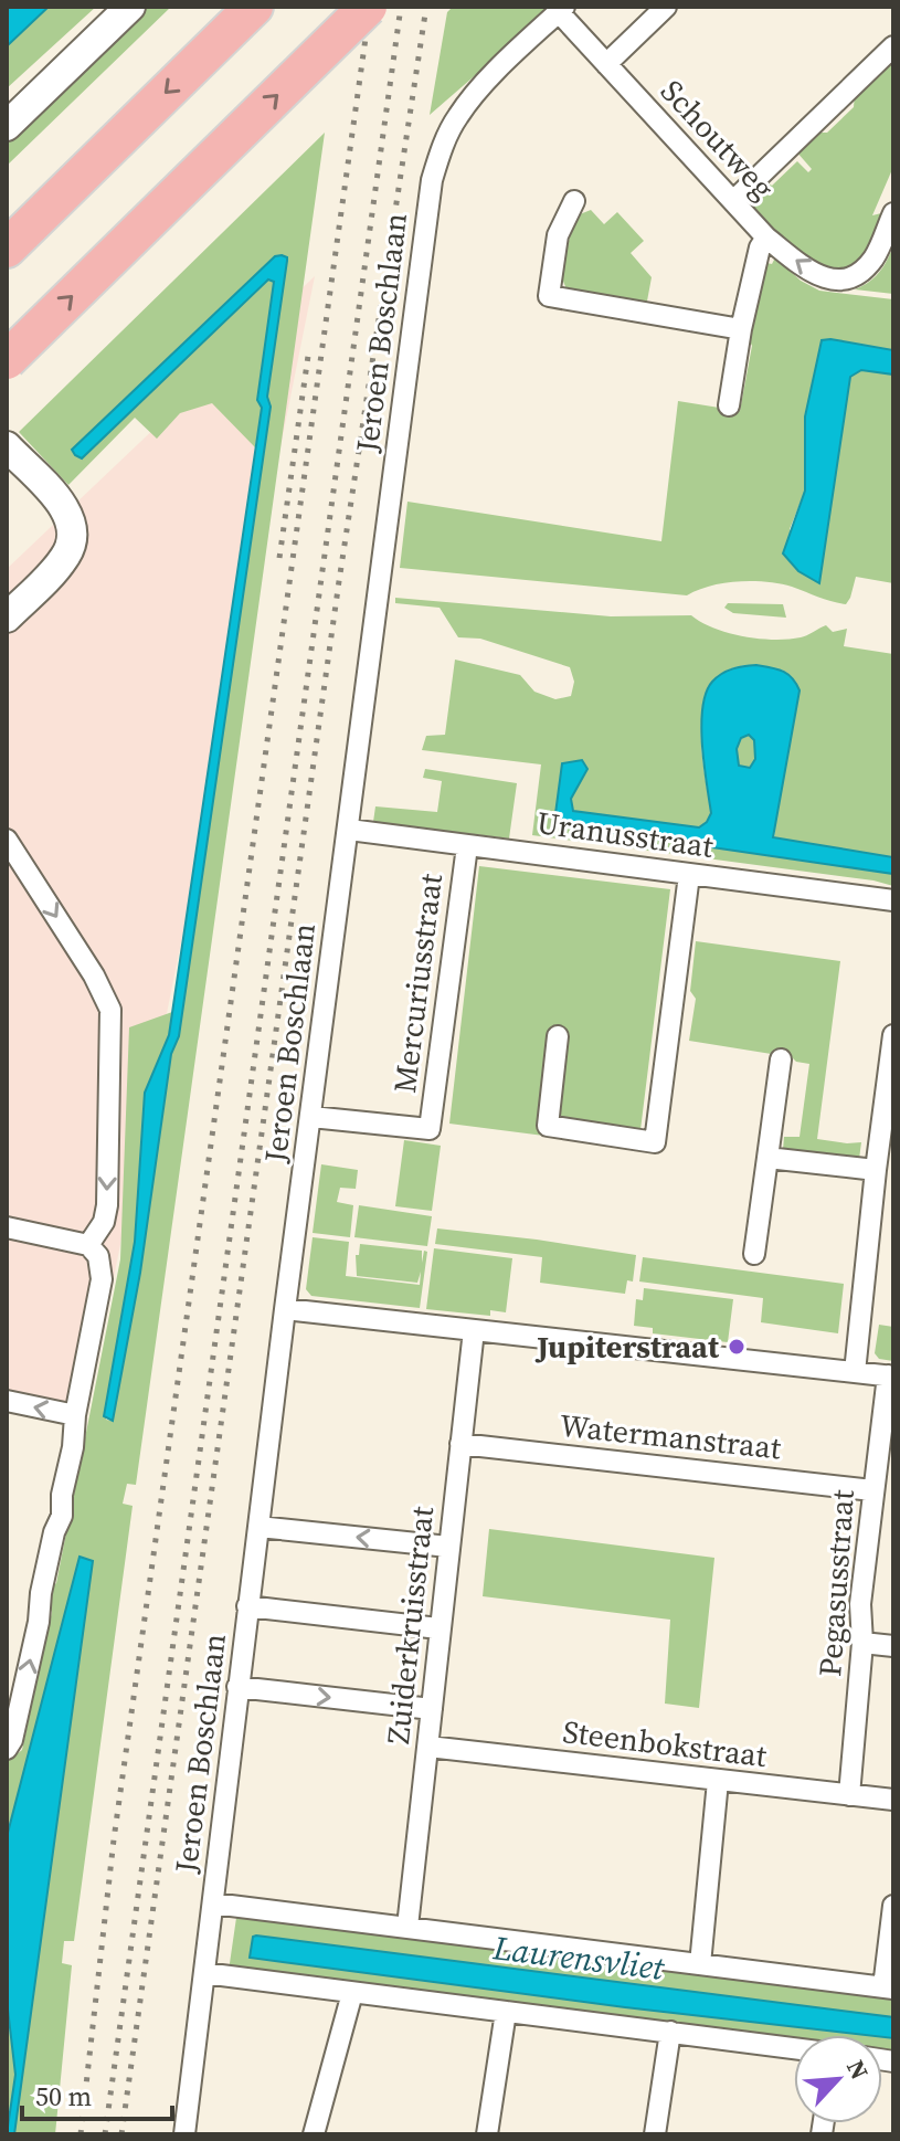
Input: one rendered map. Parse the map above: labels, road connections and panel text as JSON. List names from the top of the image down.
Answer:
{
  "streets": {
    "street": [
      "Schoutweg",
      "Jeroen Boschlaan",
      "Uranusstraat",
      "Mercuriusstraat",
      "Watermanstraat",
      "Pegasusstraat",
      "Zuiderkruisstraat",
      "Steenbokstraat"
    ]
  },
  "crossings": [
    ["Schoutweg", "Jeroen Boschlaan"],
    ["Jeroen Boschlaan", "Uranusstraat"],
    ["Jeroen Boschlaan", "Mercuriusstraat"],
    ["Uranusstraat", "Mercuriusstraat"],
    ["Watermanstraat", "Pegasusstraat"],
    ["Watermanstraat", "Zuiderkruisstraat"],
    ["Pegasusstraat", "Steenbokstraat"],
    ["Zuiderkruisstraat", "Steenbokstraat"]
  ],
  "water": ["Laurensvliet"],
  "places": ["Jupiterstraat"],
  "scale_bar": "50 m",
  "north": "top right"
}
